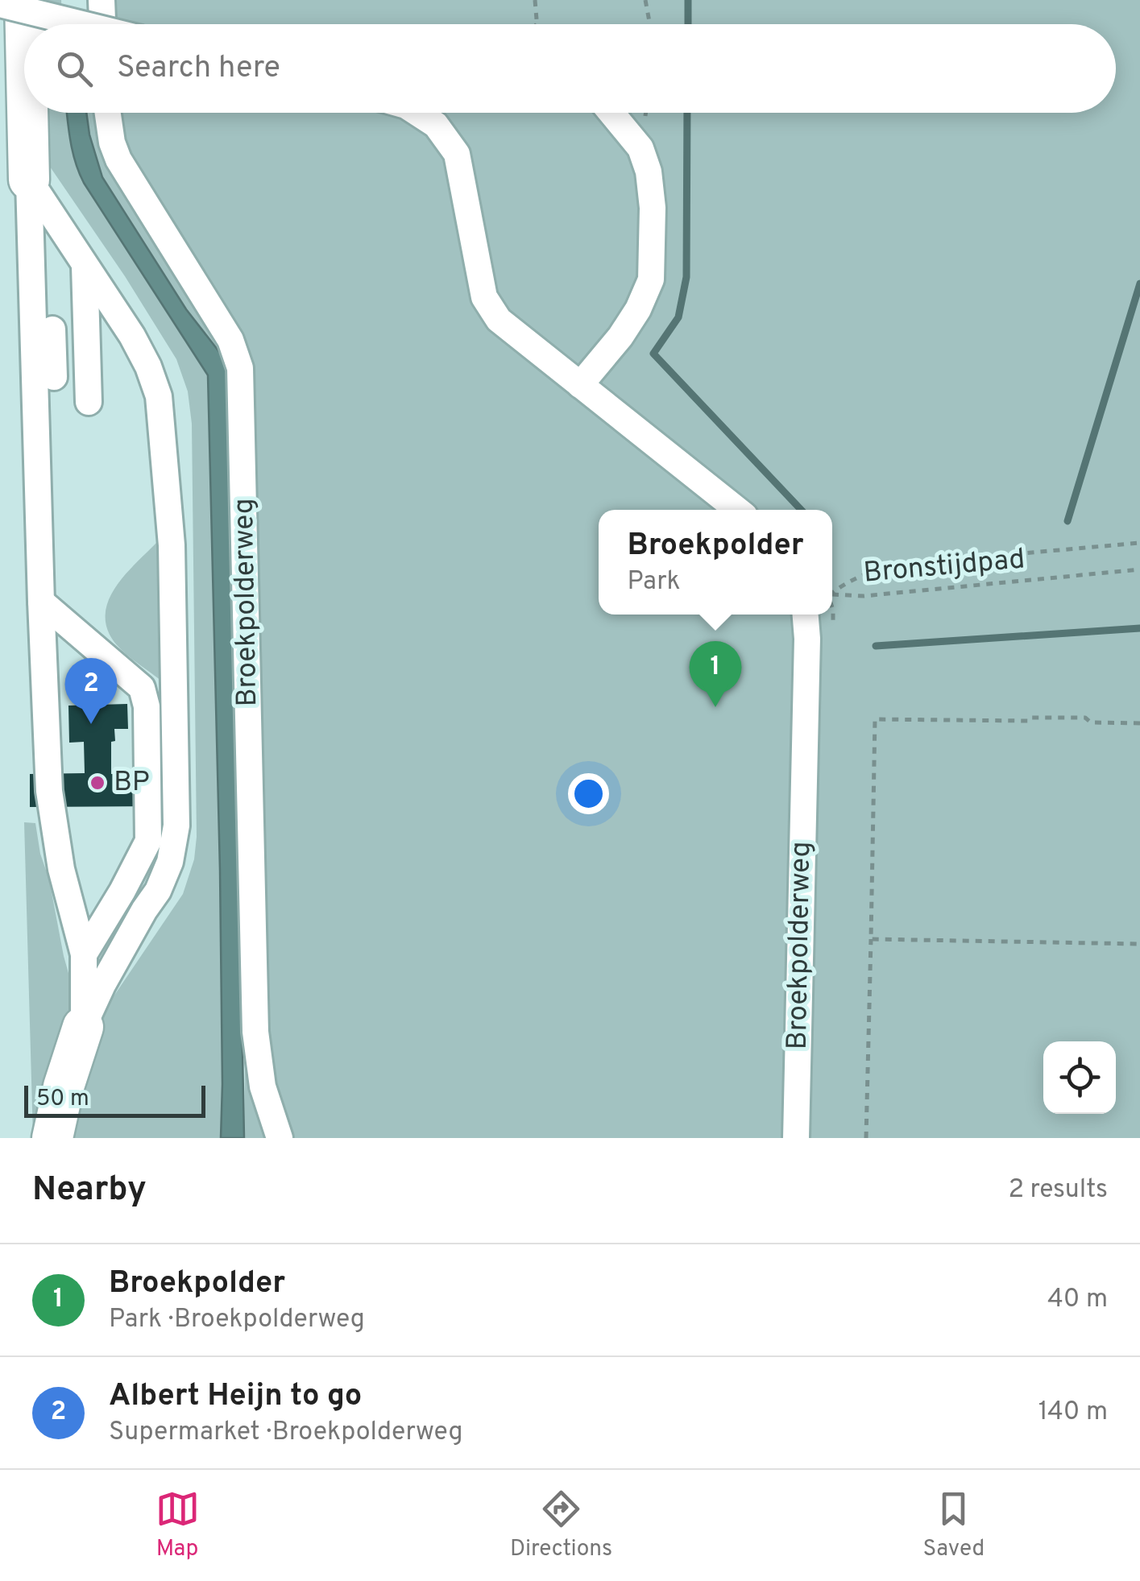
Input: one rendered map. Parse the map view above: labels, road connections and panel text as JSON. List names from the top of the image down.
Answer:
{
  "streets": {
    "street": ["Broekpolderweg"],
    "path": ["Bronstijdpad"]
  },
  "places": ["BP"],
  "scale_bar": "50 m",
  "page": {
    "search": "Search here",
    "popup": ["Broekpolder", "Park"],
    "pins": ["1", "2"],
    "scale": "50 m",
    "heading": ["Nearby", "2 results"],
    "list": [
      {
        "mark": "1",
        "name": "Broekpolder",
        "note": "Park · Broekpolderweg",
        "value": "40 m"
      },
      {
        "mark": "2",
        "name": "Albert Heijn to go",
        "note": "Supermarket · Broekpolderweg",
        "value": "140 m"
      }
    ],
    "nav": ["Map", "Directions", "Saved"]
  }
}
